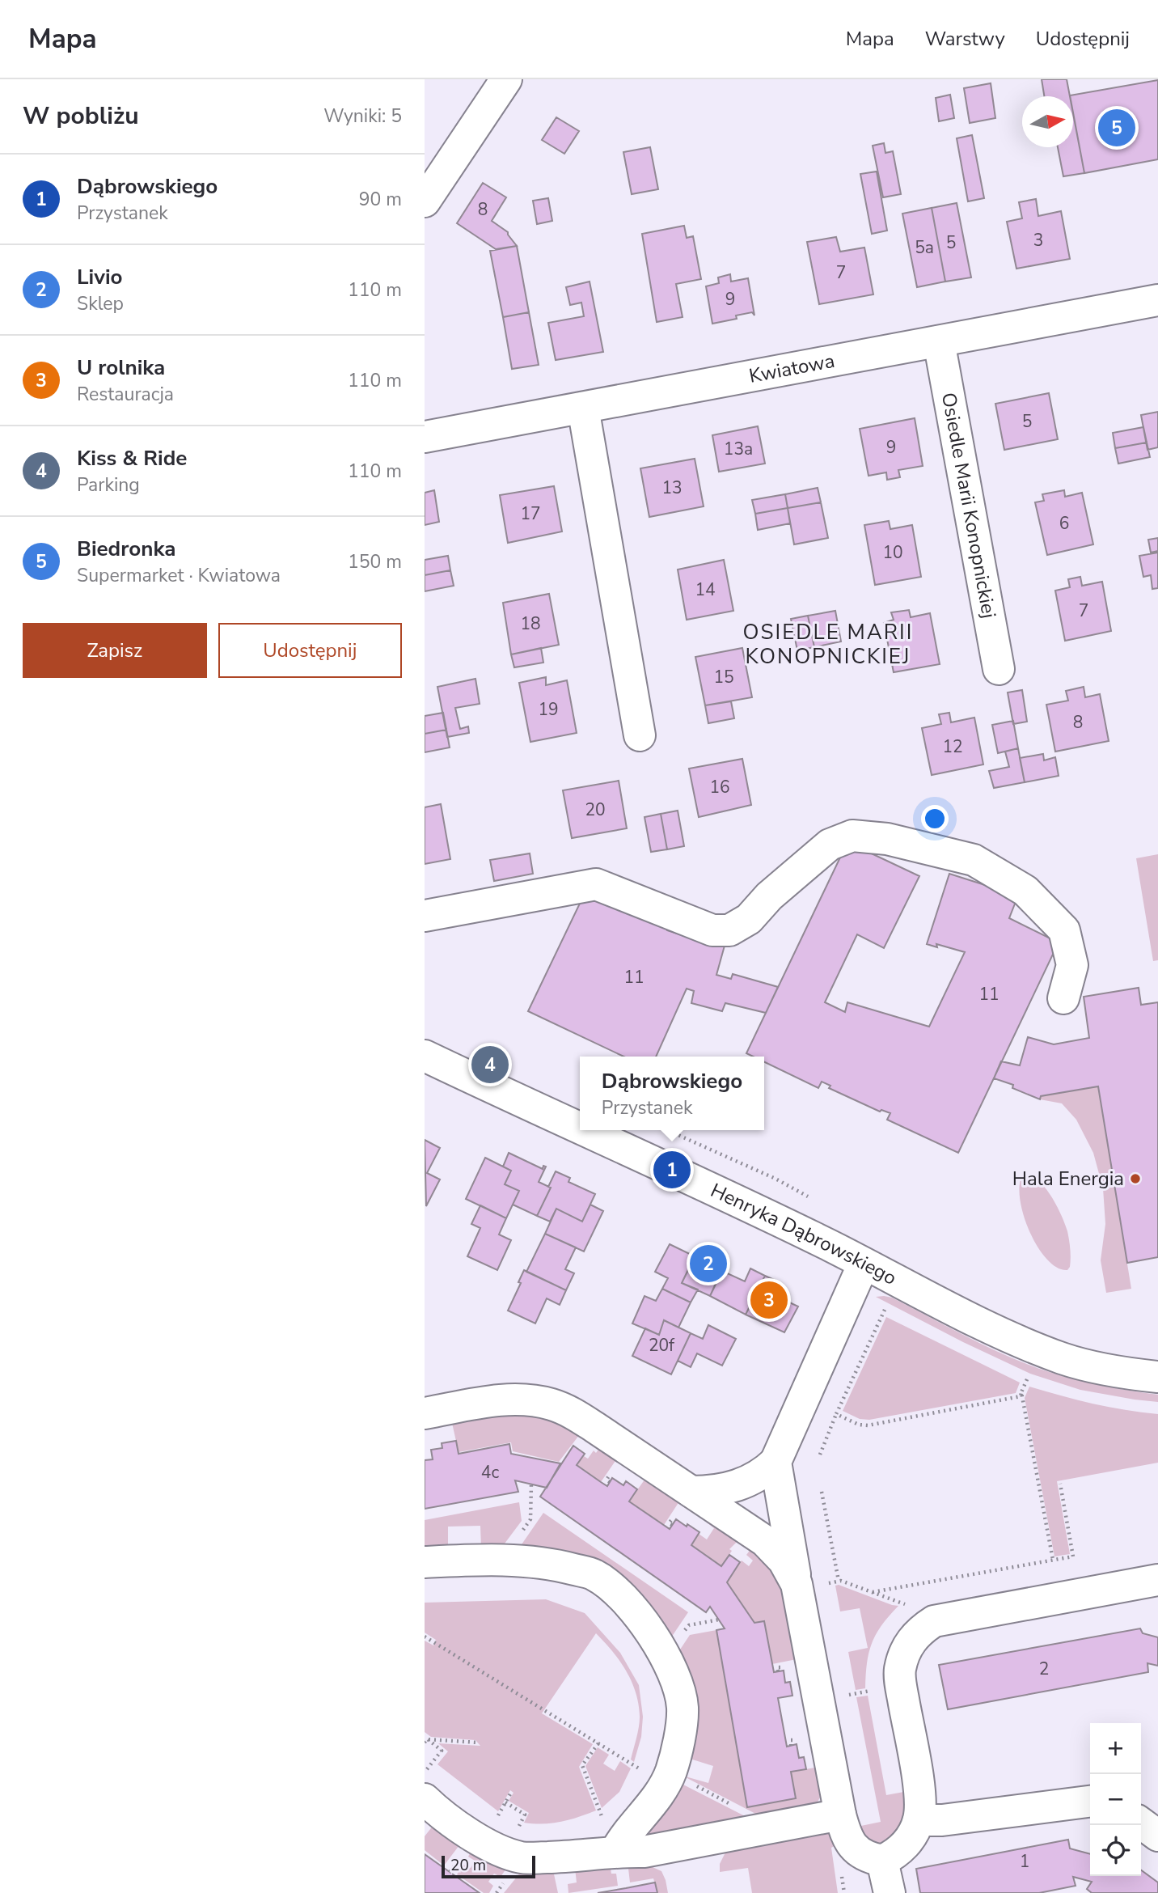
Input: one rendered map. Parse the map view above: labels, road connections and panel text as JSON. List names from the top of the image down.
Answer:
{
  "streets": {
    "street": ["Kwiatowa", "Osiedle Marii Konopnickiej", "Henryka Dąbrowskiego"]
  },
  "crossings": [
    ["Kwiatowa", "Osiedle Marii Konopnickiej"]
  ],
  "districts": ["OSIEDLE MARII KONOPNICKIEJ"],
  "places": ["Hala Energia"],
  "house_numbers": [
    "8",
    "3",
    "5",
    "5a",
    "7",
    "9",
    "5",
    "9",
    "13a",
    "13",
    "17",
    "6",
    "10",
    "14",
    "7",
    "18",
    "15",
    "19",
    "8",
    "12",
    "16",
    "20",
    "11",
    "11",
    "20f",
    "4c",
    "2",
    "1"
  ],
  "scale_bar": "20 m",
  "north": "right",
  "page": {
    "header": "Mapa",
    "nav": ["Mapa", "Warstwy", "Udostępnij"],
    "heading": ["W pobliżu", "Wyniki: 5"],
    "pins": [
      "5",
      "4",
      "1",
      "2",
      "3"
    ],
    "list": [
      {
        "mark": "1",
        "name": "Dąbrowskiego",
        "note": "Przystanek",
        "value": "90 m"
      },
      {
        "mark": "2",
        "name": "Livio",
        "note": "Sklep",
        "value": "110 m"
      },
      {
        "mark": "3",
        "name": "U rolnika",
        "note": "Restauracja",
        "value": "110 m"
      },
      {
        "mark": "4",
        "name": "Kiss & Ride",
        "note": "Parking",
        "value": "110 m"
      },
      {
        "mark": "5",
        "name": "Biedronka",
        "note": "Supermarket · Kwiatowa",
        "value": "150 m"
      }
    ],
    "buttons": ["Zapisz", "Udostępnij"],
    "popup": ["Dąbrowskiego", "Przystanek"],
    "map_buttons": ["+", "−"],
    "scale": "20 m"
  }
}
